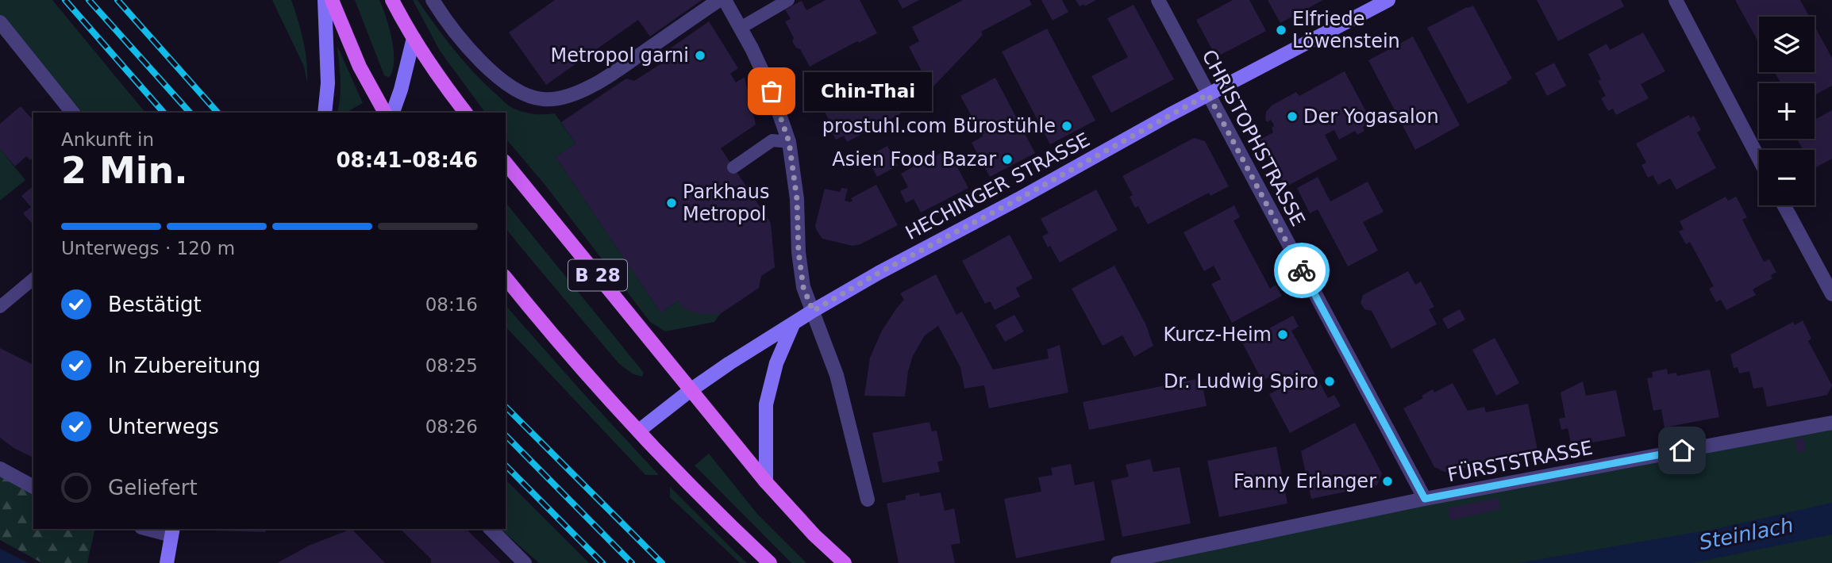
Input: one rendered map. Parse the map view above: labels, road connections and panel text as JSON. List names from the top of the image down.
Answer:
{
  "streets": {
    "main road": ["B 28"],
    "street": ["CHRISTOPHSTRASSE", "HECHINGER STRASSE", "FÜRSTSTRASSE"]
  },
  "crossings": [
    ["CHRISTOPHSTRASSE", "HECHINGER STRASSE"],
    ["CHRISTOPHSTRASSE", "FÜRSTSTRASSE"],
    ["HECHINGER STRASSE", "B 28"]
  ],
  "water": ["Steinlach"],
  "places": [
    "Elfriede Löwenstein",
    "Metropol garni",
    "Chin-Thai",
    "Der Yogasalon",
    "prostuhl.com Bürostühle",
    "Asien Food Bazar",
    "Parkhaus Metropol",
    "Kurcz-Heim",
    "Dr. Ludwig Spiro",
    "Fanny Erlanger"
  ],
  "page": {
    "map_buttons": ["+", "−"],
    "bubble": "Chin-Thai",
    "heading": ["2 Min.", "Ankunft in", "08:41–08:46"],
    "bar": "Unterwegs · 120 m",
    "list": [
      ["Bestätigt", "08:16"],
      ["In Zubereitung", "08:25"],
      ["Unterwegs", "08:26"],
      "Geliefert"
    ]
  }
}
